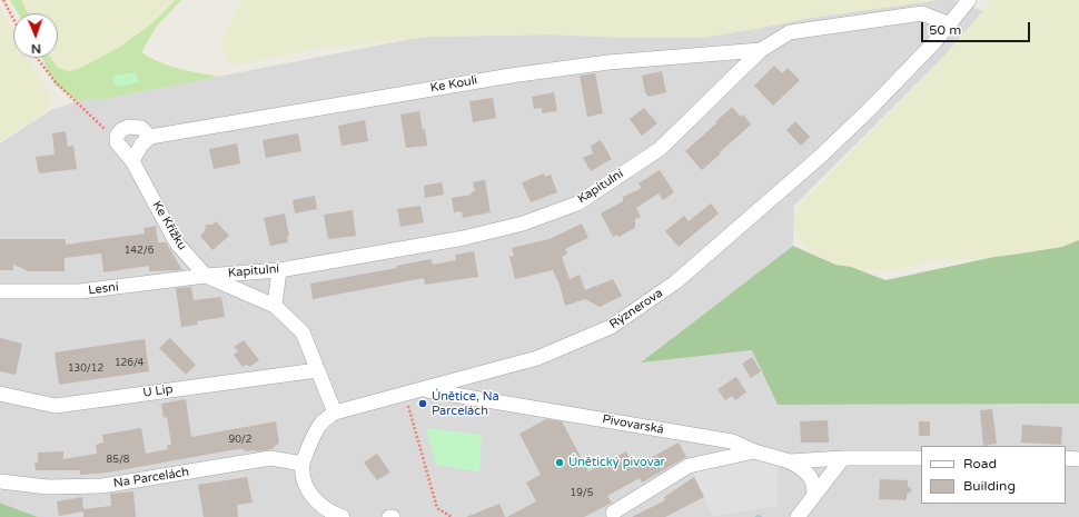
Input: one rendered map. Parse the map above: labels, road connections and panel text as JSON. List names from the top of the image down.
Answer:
{
  "streets": {
    "street": [
      "Ke Kouli",
      "Kapitulní",
      "Ke Křížku",
      "Lesní",
      "Rýznerova",
      "U Lip",
      "Pivovarská",
      "Na Parcelách"
    ]
  },
  "crossings": [
    ["Ke Kouli", "Kapitulní"],
    ["Kapitulní", "Ke Křížku"],
    ["Kapitulní", "Lesní"],
    ["Kapitulní", "Rýznerova"],
    ["Ke Křížku", "Lesní"],
    ["Ke Křížku", "Rýznerova"],
    ["Ke Křížku", "U Lip"],
    ["Rýznerova", "Pivovarská"],
    ["Rýznerova", "Na Parcelách"]
  ],
  "places": ["Únětice, Na Parcelách", "Únětický pivovar"],
  "house_numbers": [
    "142/6",
    "126/4",
    "130/12",
    "90/2",
    "85/8",
    "19/5"
  ],
  "legend": ["Road", "Building"],
  "scale_bar": "50 m",
  "north": "bottom"
}
